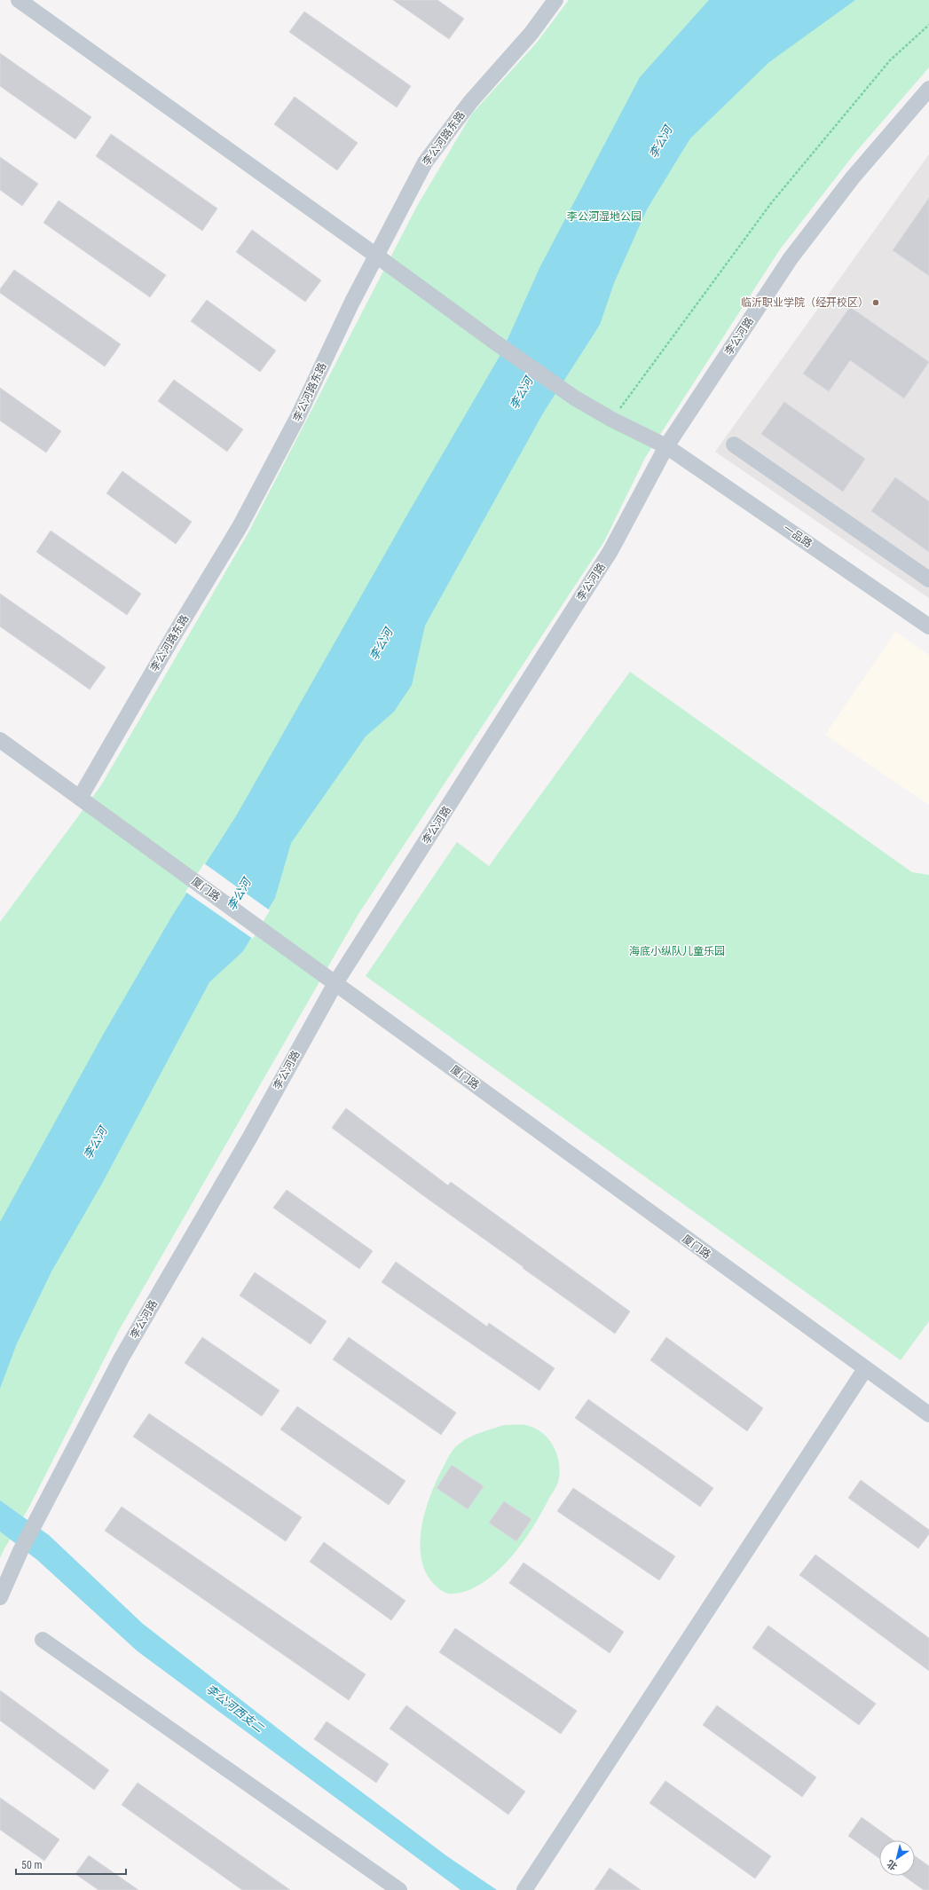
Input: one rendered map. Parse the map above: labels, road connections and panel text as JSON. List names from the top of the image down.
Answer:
{
  "streets": {
    "street": [
      "李公河路东路",
      "李公河路",
      "一品路",
      "厦门路"
    ]
  },
  "crossings": [
    ["李公河路东路", "一品路"],
    ["李公河路东路", "厦门路"],
    ["李公河路", "一品路"],
    ["李公河路", "厦门路"]
  ],
  "water": ["李公河", "李公河西支二"],
  "parks": ["李公河湿地公园", "海底小纵队儿童乐园"],
  "places": ["临沂职业学院（经开校区）"],
  "scale_bar": "50 m",
  "north": "bottom left"
}
